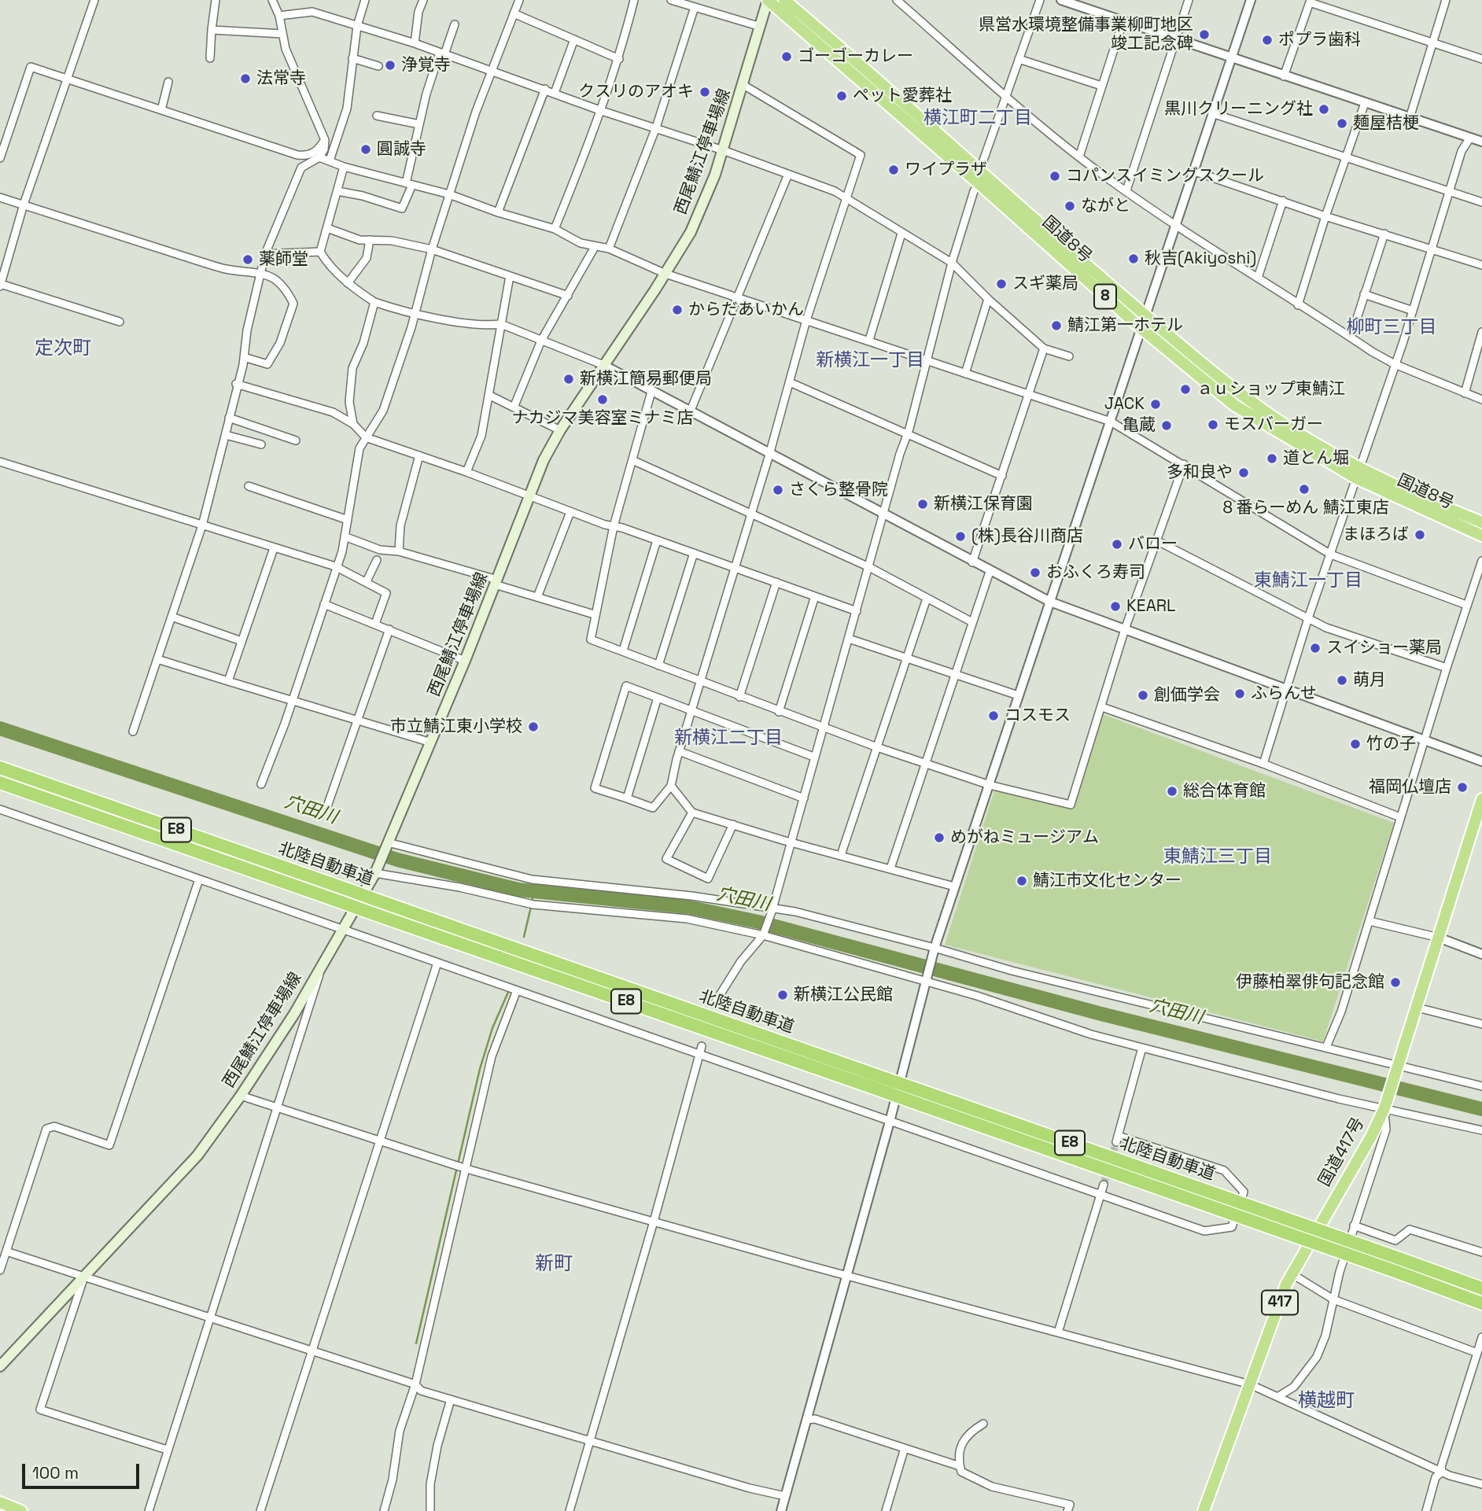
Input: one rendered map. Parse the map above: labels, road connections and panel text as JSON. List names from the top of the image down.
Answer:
{
  "streets": {
    "highway": [
      "国道8号",
      "8",
      "E8",
      "北陸自動車道",
      "国道417号",
      "417"
    ],
    "main road": ["西尾鯖江停車場線"]
  },
  "crossings": [
    ["西尾鯖江停車場線", "国道8号"]
  ],
  "districts": [
    "横江町二丁目",
    "柳町三丁目",
    "定次町",
    "新横江一丁目",
    "東鯖江一丁目",
    "新横江二丁目",
    "東鯖江三丁目",
    "新町",
    "横越町"
  ],
  "water": ["穴田川"],
  "places": [
    "県営水環境整備事業柳町地区 竣工記念碑",
    "ポプラ歯科",
    "ゴーゴーカレー",
    "浄覚寺",
    "法常寺",
    "クスリのアオキ",
    "ペット愛葬社",
    "黒川クリーニング社",
    "麺屋桔梗",
    "圓誠寺",
    "ワイプラザ",
    "コパンスイミングスクール",
    "ながと",
    "秋吉(Akiyoshi)",
    "薬師堂",
    "スギ薬局",
    "からだあいかん",
    "鯖江第一ホテル",
    "新横江簡易郵便局",
    "ａｕショップ東鯖江",
    "ナカジマ美容室ミナミ店",
    "JACK",
    "モスバーガー",
    "亀蔵",
    "道とん堀",
    "多和良や",
    "８番らーめん 鯖江東店",
    "さくら整骨院",
    "新横江保育園",
    "まほろば",
    "(株)長谷川商店",
    "バロー",
    "おふくろ寿司",
    "KEARL",
    "スイショー薬局",
    "萌月",
    "ふらんせ",
    "創価学会",
    "コスモス",
    "市立鯖江東小学校",
    "竹の子",
    "福岡仏壇店",
    "総合体育館",
    "めがねミュージアム",
    "鯖江市文化センター",
    "伊藤柏翠俳句記念館",
    "新横江公民館"
  ],
  "scale_bar": "100 m"
}
